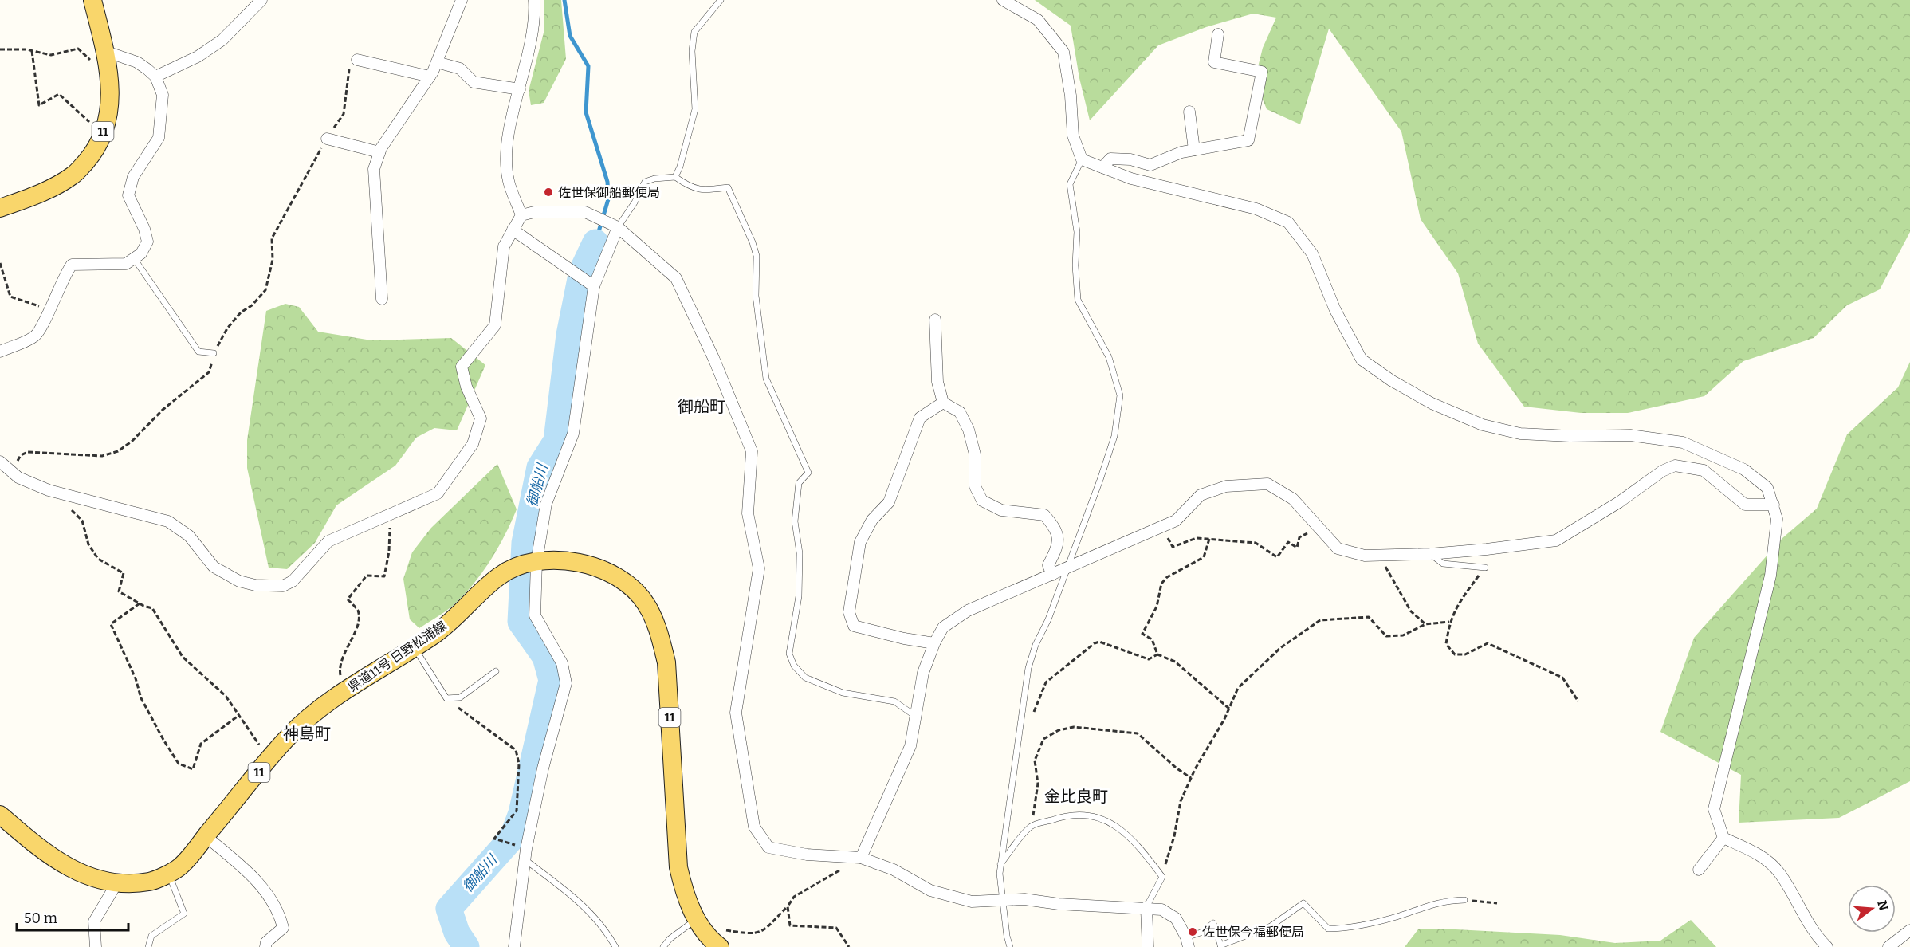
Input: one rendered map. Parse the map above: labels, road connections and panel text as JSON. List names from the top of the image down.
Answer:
{
  "streets": {
    "main road": ["11", "県道11号 日野松浦線"]
  },
  "districts": ["御船町", "神島町", "金比良町"],
  "water": ["御船川"],
  "places": ["佐世保御船郵便局", "佐世保今福郵便局"],
  "scale_bar": "50 m",
  "north": "right"
}
